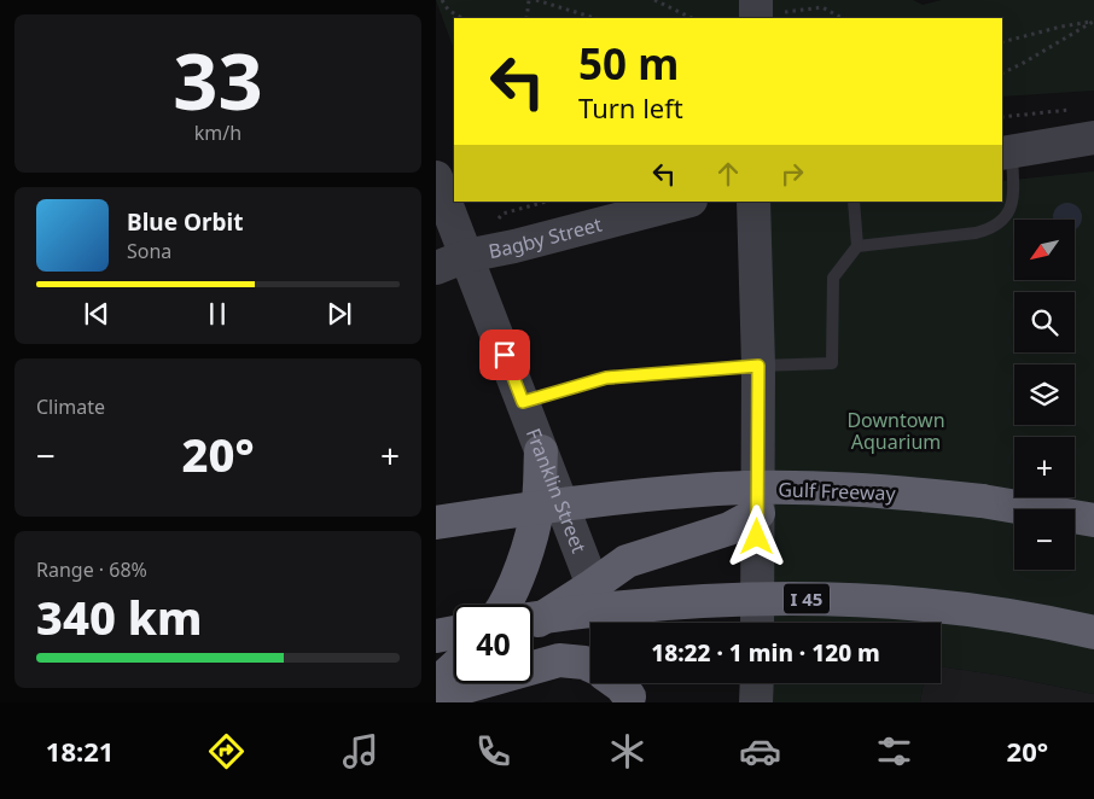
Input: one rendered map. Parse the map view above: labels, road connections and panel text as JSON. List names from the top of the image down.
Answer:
{
  "streets": {
    "highway": ["Gulf Freeway", "I 45"],
    "street": ["Bagby Street", "Franklin Street"]
  },
  "crossings": [
    ["Bagby Street", "Franklin Street"]
  ],
  "parks": ["Downtown Aquarium"],
  "north": "bottom left",
  "page": {
    "tile": [
      ["33", "km/h"],
      "Climate",
      ["Range · 68%", "340 km"]
    ],
    "turn": ["50 m", "Turn left"],
    "song": ["Blue Orbit", "Sona"],
    "map_buttons": ["+", "−"],
    "heat": ["−", "20°", "+"],
    "limit": "40",
    "trip": "18:22 · 1 min · 120 m",
    "tabs": ["18:21", "20°"]
  }
}
